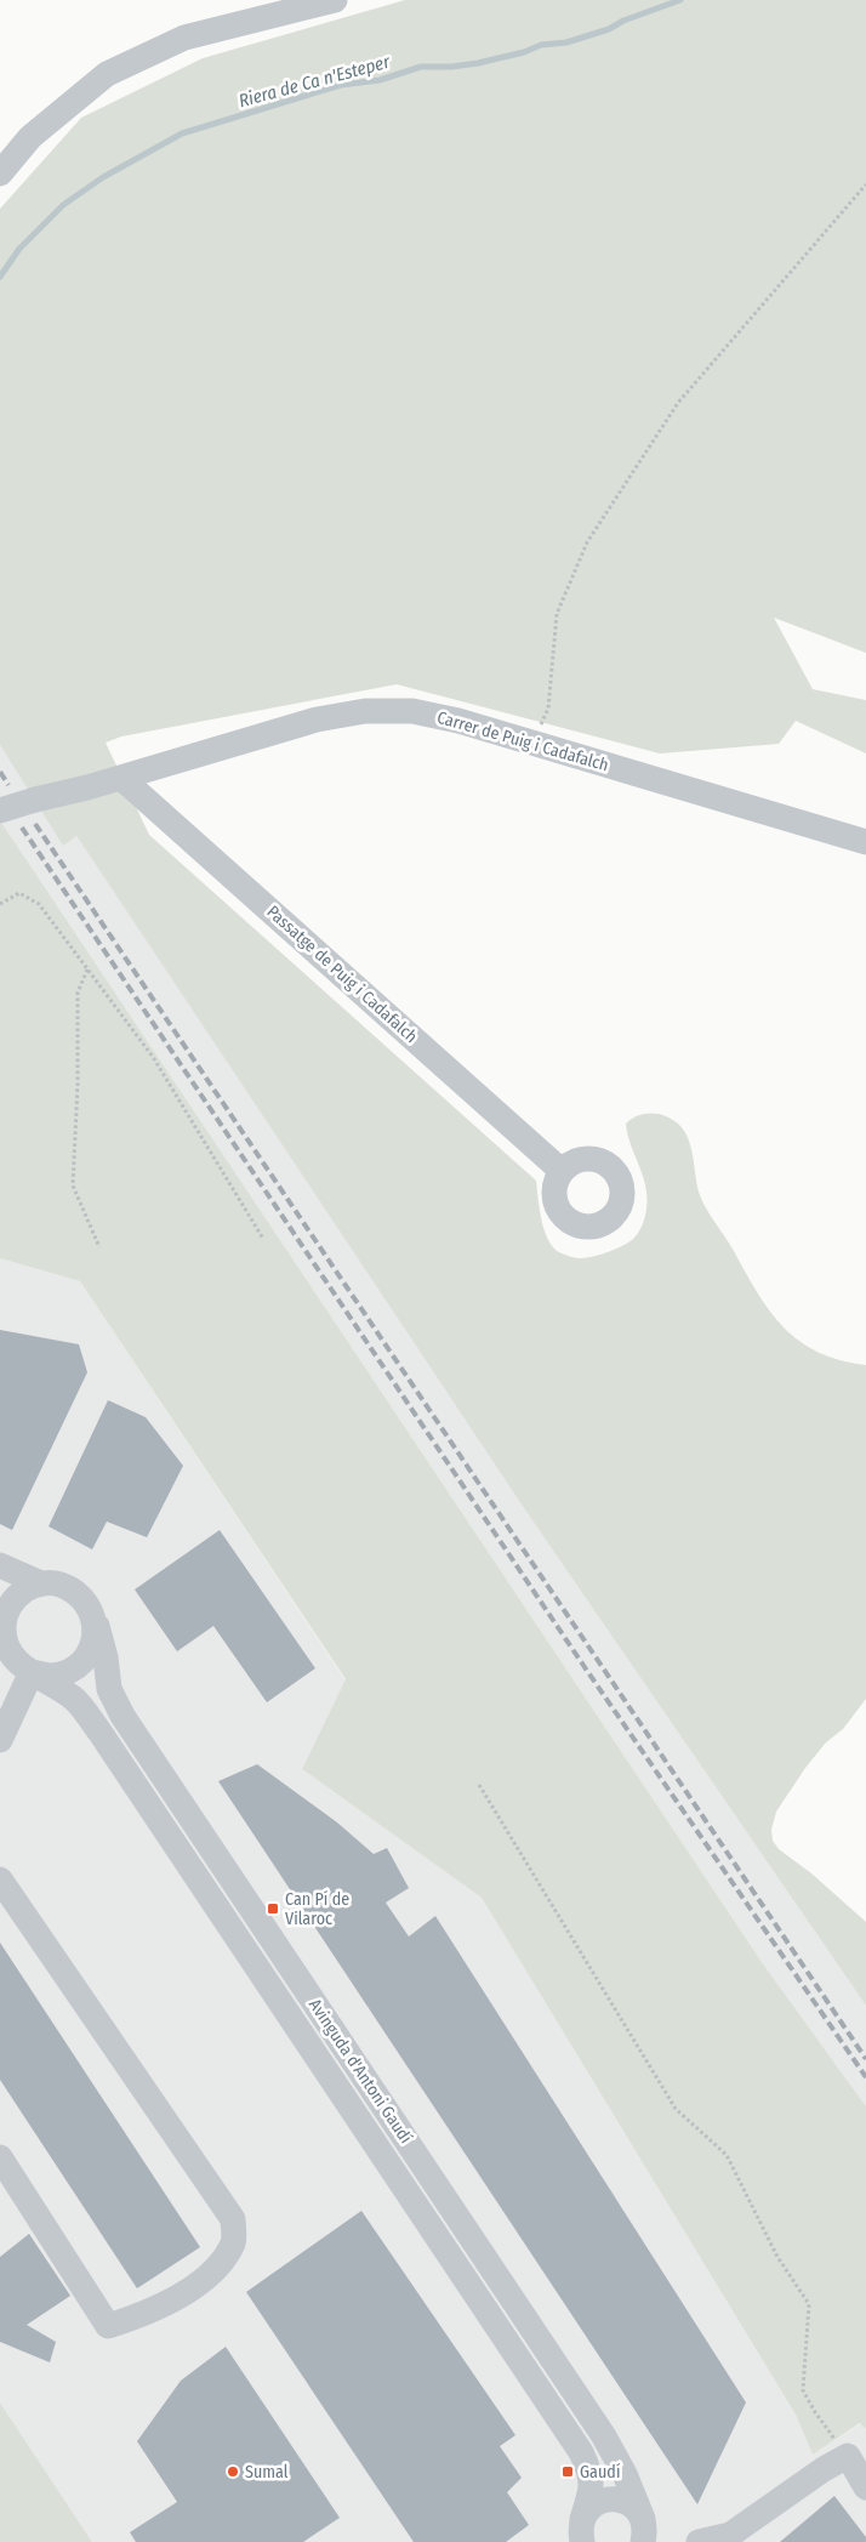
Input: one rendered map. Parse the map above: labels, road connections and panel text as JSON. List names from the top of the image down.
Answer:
{
  "streets": {
    "street": ["Carrer de Puig i Cadafalch", "Passatge de Puig i Cadafalch", "Avinguda d'Antoni Gaudí"]
  },
  "crossings": [
    ["Carrer de Puig i Cadafalch", "Passatge de Puig i Cadafalch"]
  ],
  "water": ["Riera de Ca n'Esteper"],
  "places": {
    "transit": ["Can Pí de Vilaroc", "Gaudí"],
    "other": ["Sumal"]
  }
}
